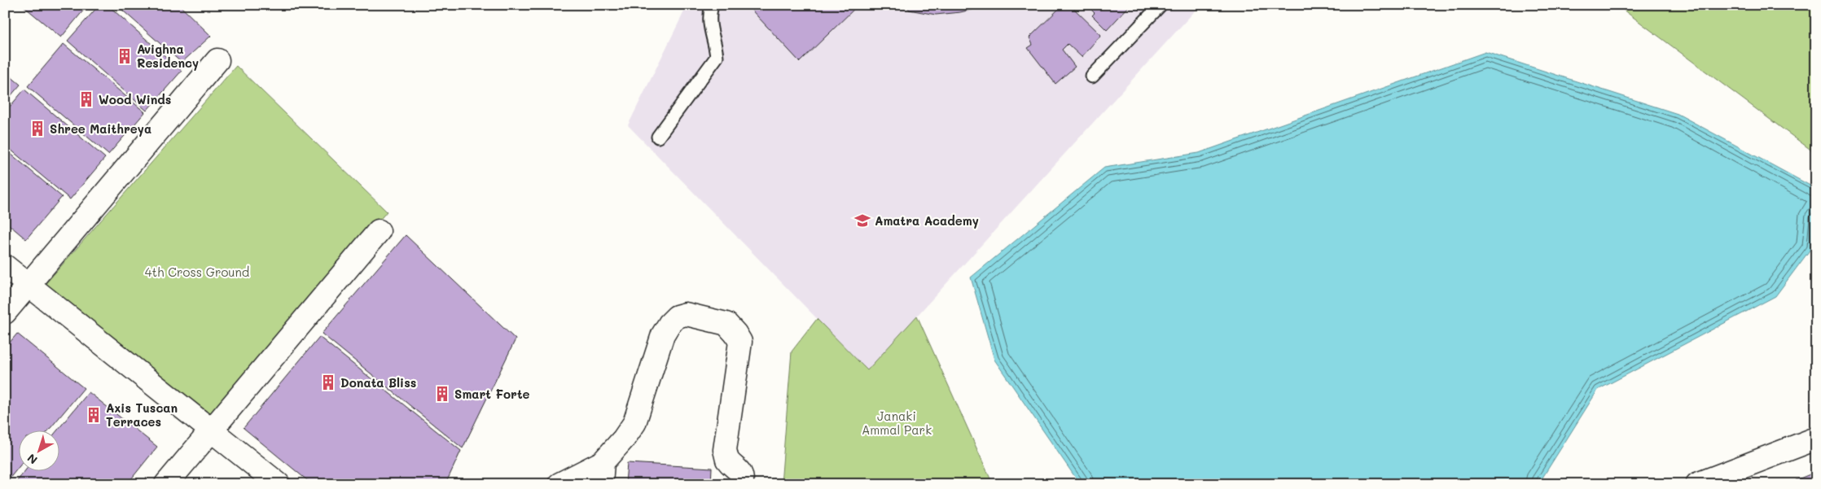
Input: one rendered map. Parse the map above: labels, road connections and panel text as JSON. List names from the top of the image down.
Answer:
{
  "parks": ["4th Cross Ground", "Janaki Ammal Park"],
  "places": {
    "building": [
      "Avighna Residency",
      "Wood Winds",
      "Shree Maithreya",
      "Donata Bliss",
      "Smart Forte",
      "Axis Tuscan Terraces"
    ],
    "school or university": ["Amatra Academy"]
  },
  "north": "bottom left"
}
